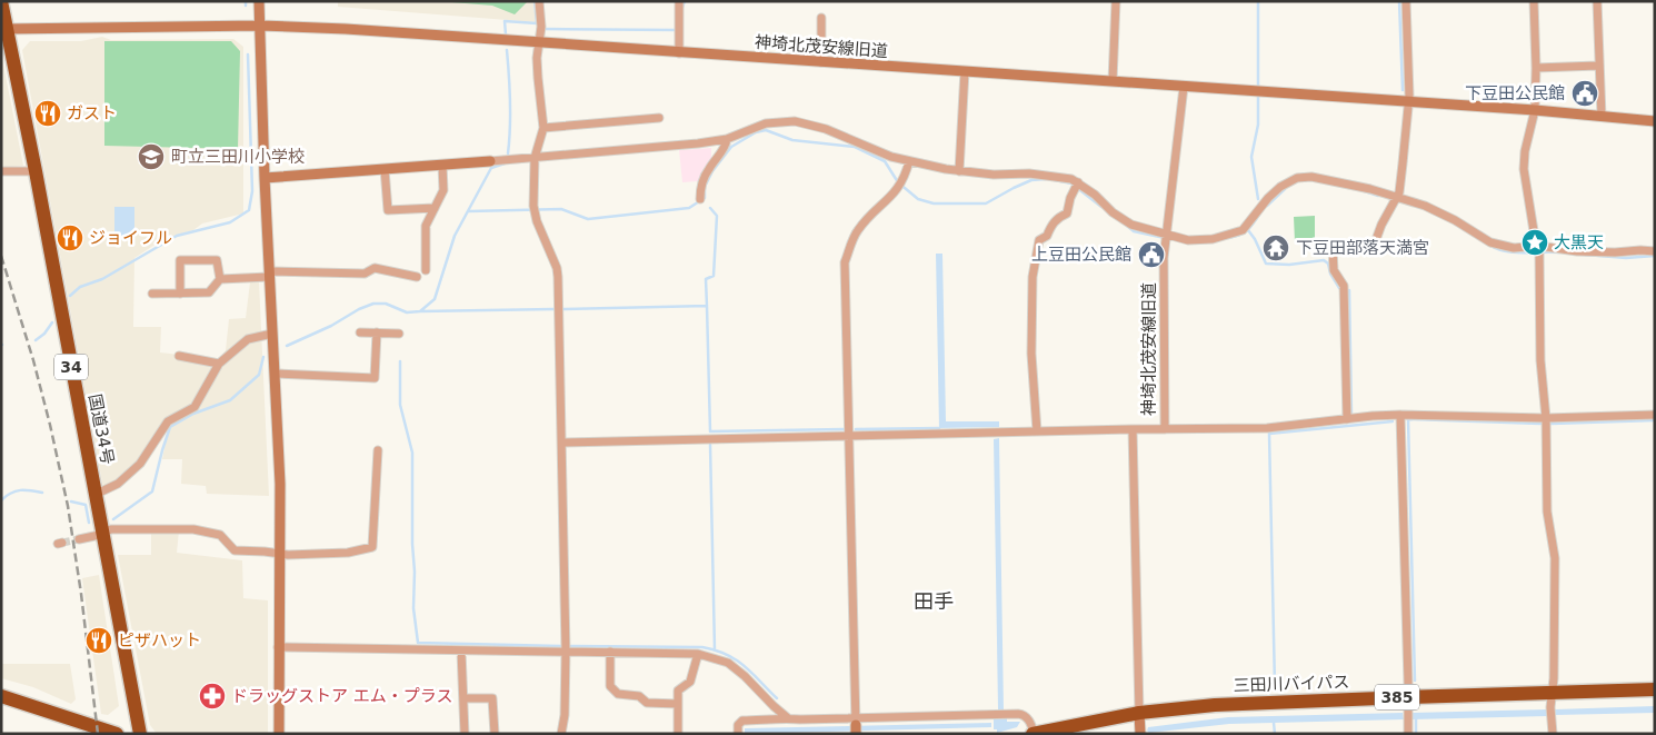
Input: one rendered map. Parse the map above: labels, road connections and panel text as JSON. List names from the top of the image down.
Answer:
{
  "streets": {
    "highway": [
      "34",
      "国道34号",
      "三田川バイパス",
      "385"
    ],
    "street": ["神埼北茂安線旧道"]
  },
  "crossings": [
    ["神埼北茂安線旧道", "国道34号"],
    ["神埼北茂安線旧道", "三田川バイパス"]
  ],
  "districts": ["田手"],
  "places": {
    "public building": ["下豆田公民館", "上豆田公民館"],
    "restaurant": ["ガスト", "ジョイフル", "ピザハット"],
    "school or university": ["町立三田川小学校"],
    "place": ["大黒天"],
    "temple": ["下豆田部落天満宮"],
    "pharmacy": ["ドラッグストア エム・プラス"]
  }
}
